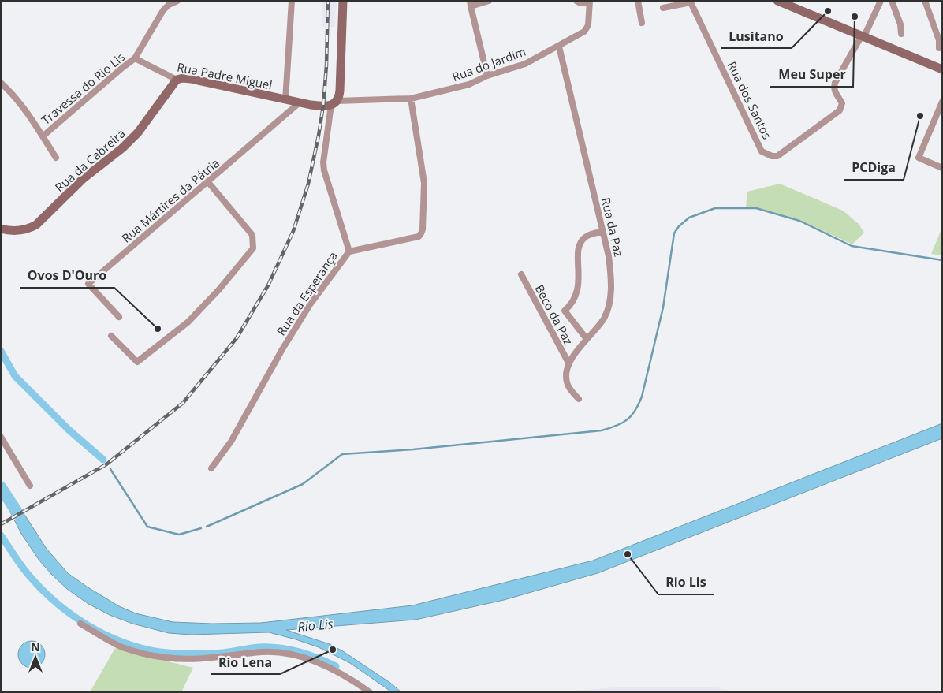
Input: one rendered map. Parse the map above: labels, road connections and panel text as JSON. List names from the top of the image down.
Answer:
{
  "streets": {
    "main road": ["Rua Padre Miguel", "Rua da Cabreira"],
    "street": [
      "Rua do Jardim",
      "Travessa do Rio Lis",
      "Rua dos Santos",
      "Rua Mártires da Pátria",
      "Rua da Paz",
      "Rua da Esperança",
      "Beco da Paz"
    ]
  },
  "crossings": [
    ["Rua do Jardim", "Rua Padre Miguel"],
    ["Rua do Jardim", "Rua da Paz"],
    ["Rua do Jardim", "Rua da Esperança"],
    ["Rua Padre Miguel", "Travessa do Rio Lis"],
    ["Rua Padre Miguel", "Rua da Cabreira"],
    ["Rua Padre Miguel", "Rua Mártires da Pátria"],
    ["Rua da Paz", "Beco da Paz"]
  ],
  "water": ["Rio Lis"],
  "places": [
    "Lusitano",
    "Meu Super",
    "PCDiga",
    "Ovos D'Ouro",
    "Rio Lis",
    "Rio Lena"
  ],
  "north": "top"
}
